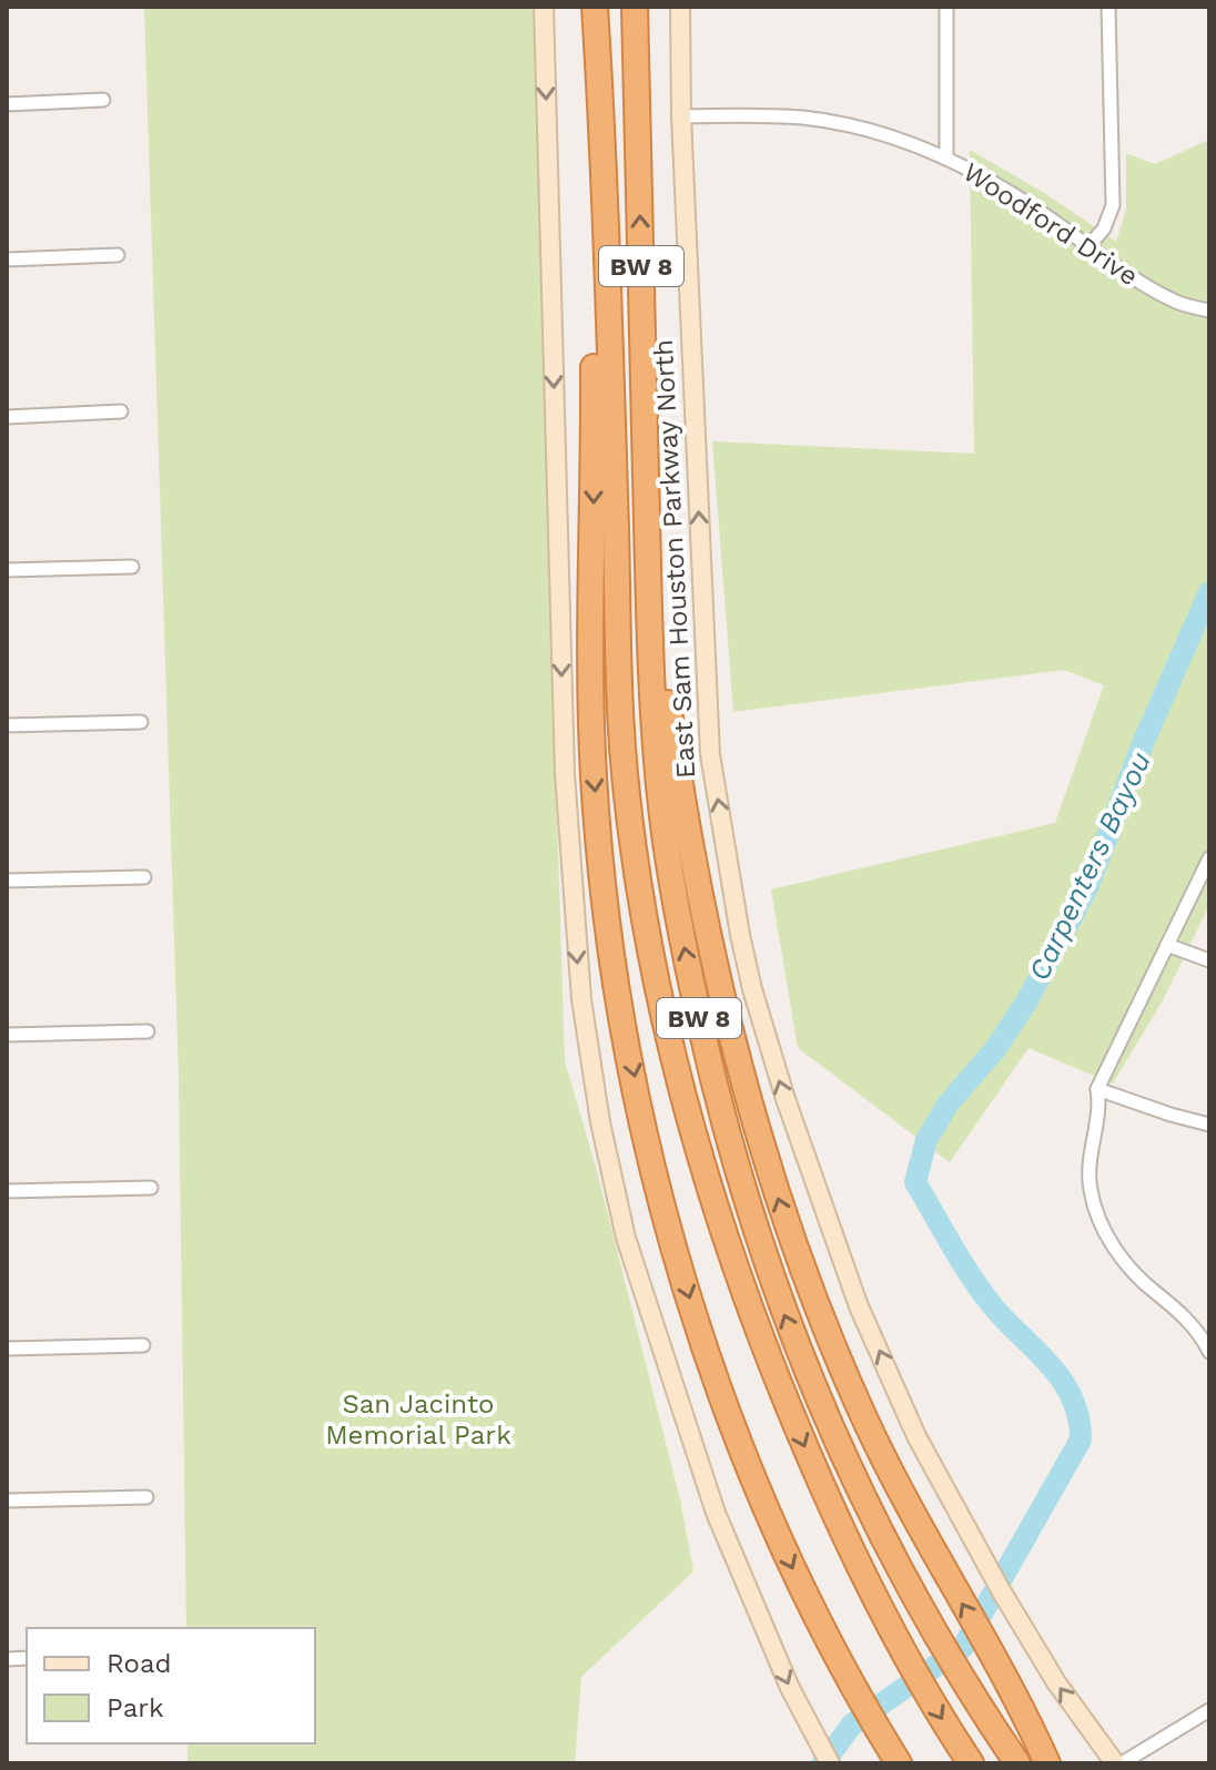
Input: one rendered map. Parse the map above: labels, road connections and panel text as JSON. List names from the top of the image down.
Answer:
{
  "streets": {
    "highway": ["BW 8", "East Sam Houston Parkway North"],
    "street": ["Woodford Drive"]
  },
  "crossings": [
    ["Woodford Drive", "East Sam Houston Parkway North"]
  ],
  "water": ["Carpenters Bayou"],
  "parks": ["San Jacinto Memorial Park"],
  "legend": ["Road", "Park"]
}
